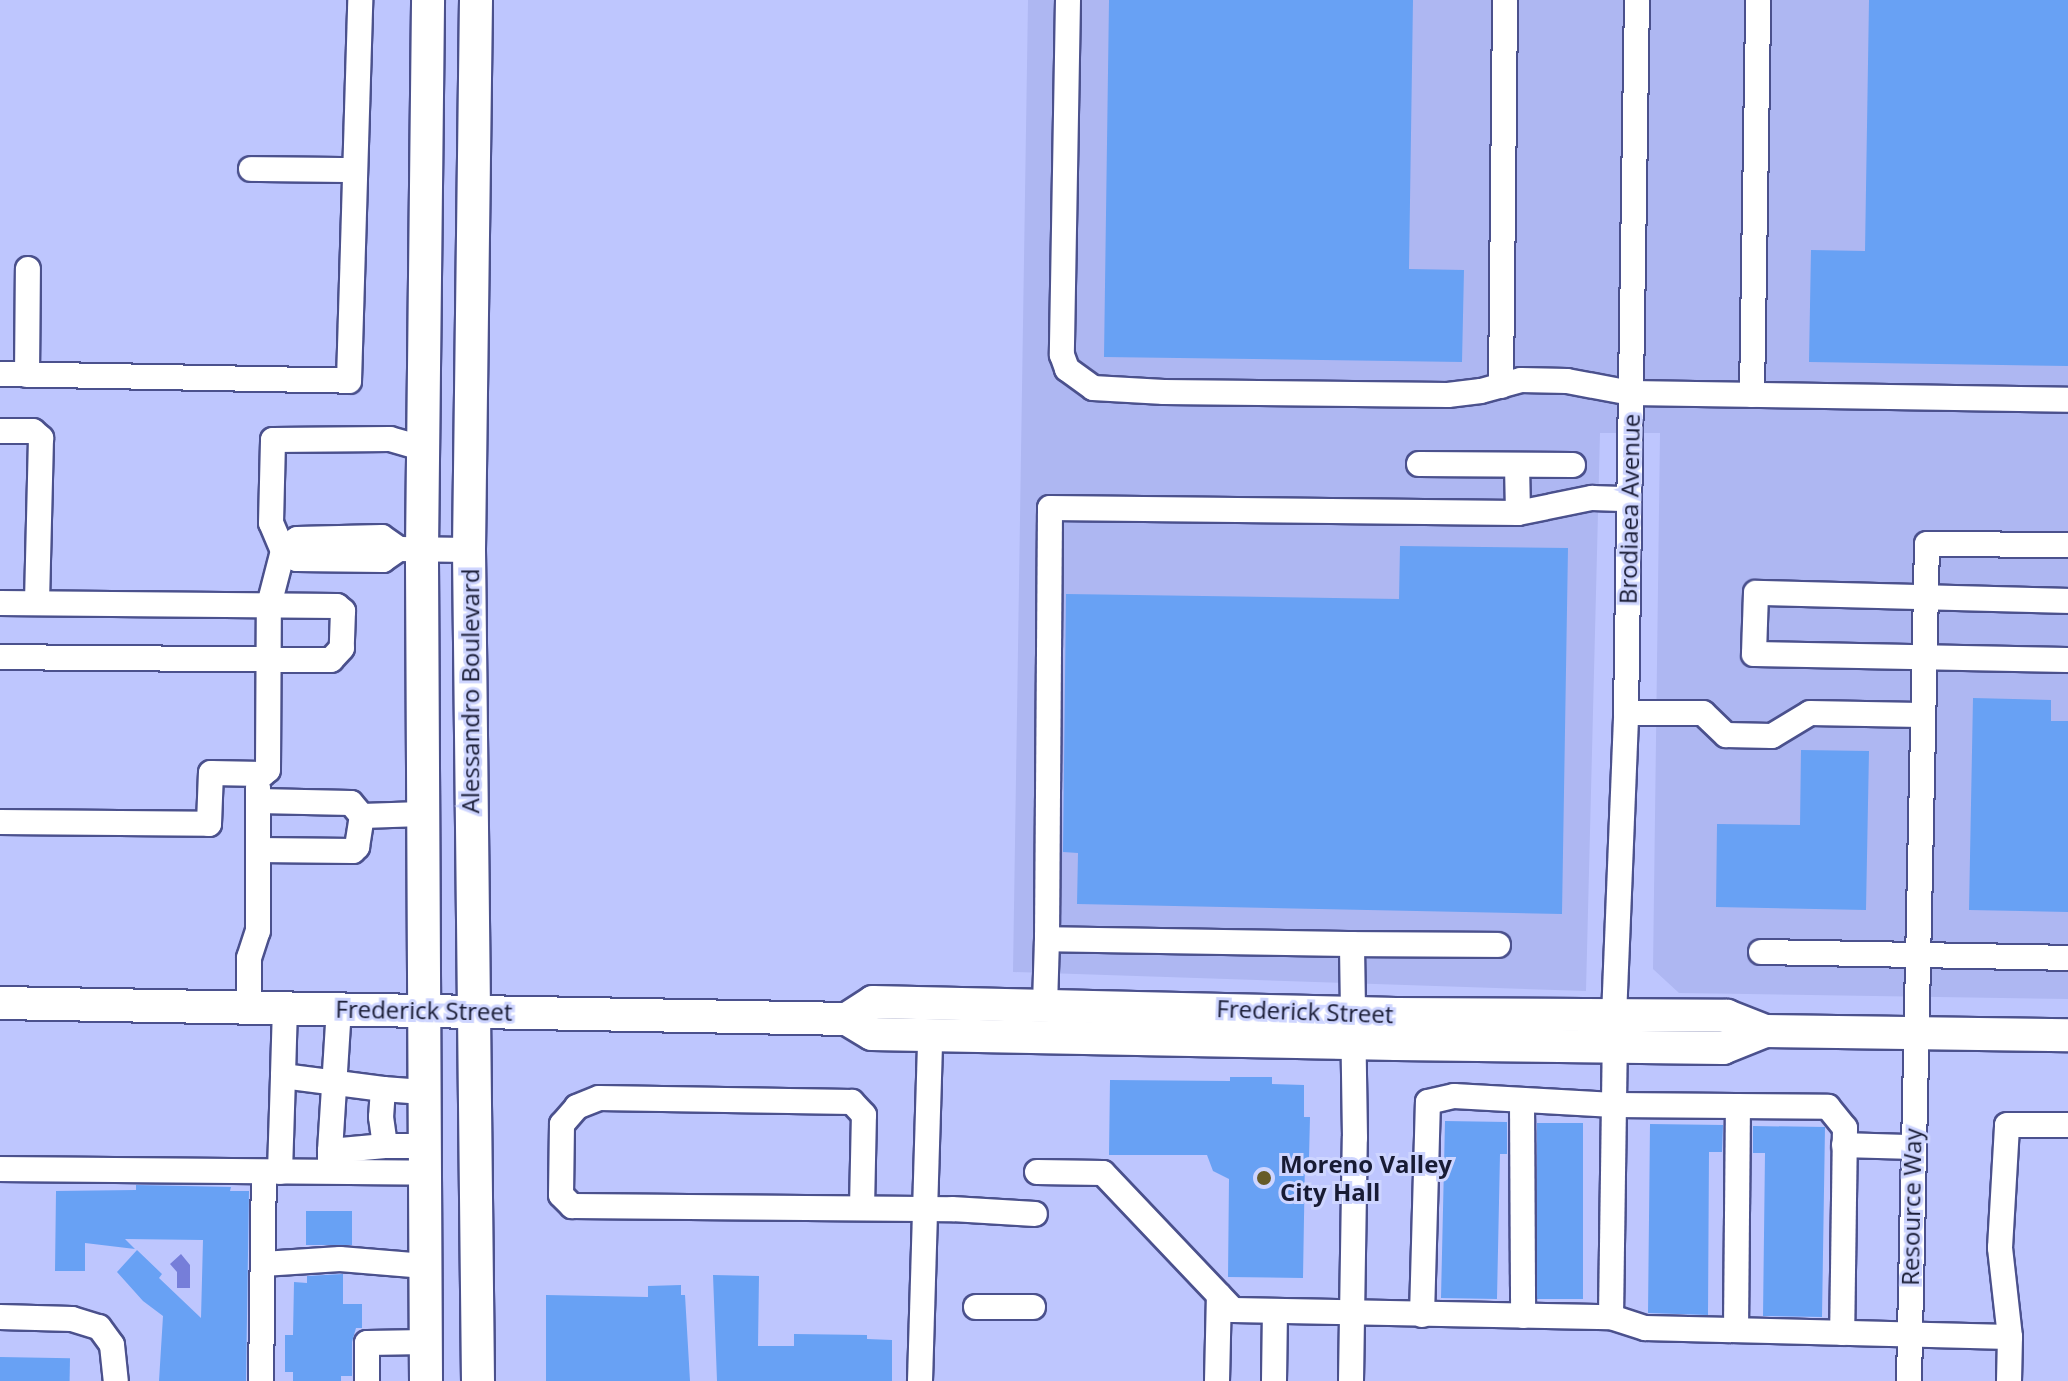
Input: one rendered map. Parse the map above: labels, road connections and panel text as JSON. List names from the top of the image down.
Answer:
{
  "streets": {
    "main road": ["Alessandro Boulevard", "Frederick Street"],
    "street": ["Brodiaea Avenue", "Resource Way"]
  },
  "crossings": [
    ["Brodiaea Avenue", "Frederick Street"],
    ["Alessandro Boulevard", "Frederick Street"],
    ["Frederick Street", "Resource Way"]
  ],
  "places": ["Moreno Valley City Hall"]
}
